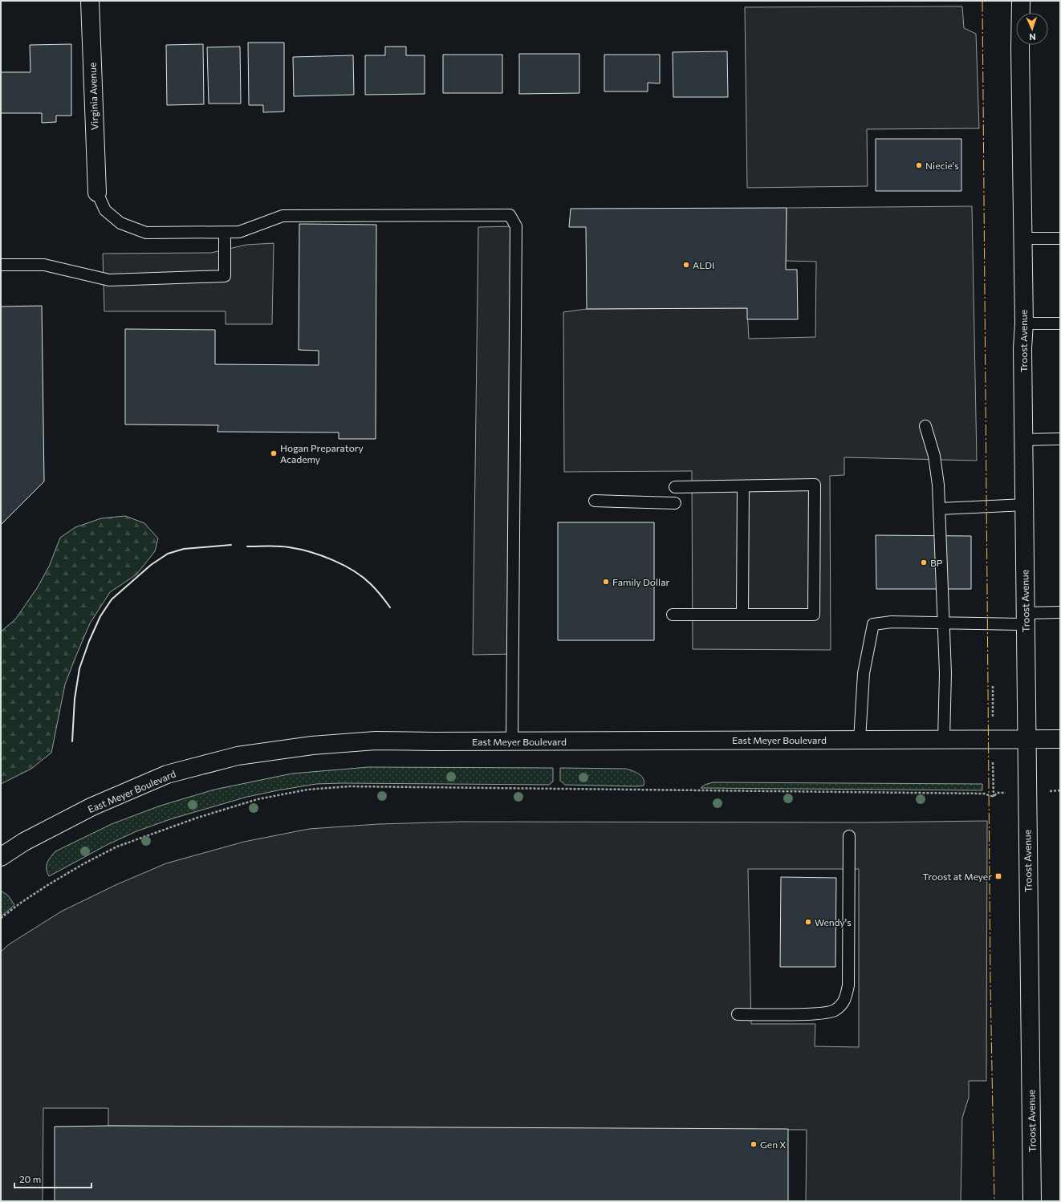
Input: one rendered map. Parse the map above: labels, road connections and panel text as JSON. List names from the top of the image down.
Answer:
{
  "streets": {
    "main road": ["Virginia Avenue", "Troost Avenue", "East Meyer Boulevard"]
  },
  "crossings": [
    ["Troost Avenue", "East Meyer Boulevard"]
  ],
  "places": {
    "other": [
      "Niecie's",
      "ALDI",
      "Hogan Preparatory Academy",
      "BP",
      "Family Dollar",
      "Wendy's",
      "Gen X"
    ],
    "transit": ["Troost at Meyer"]
  },
  "scale_bar": "20 m",
  "north": "bottom"
}
